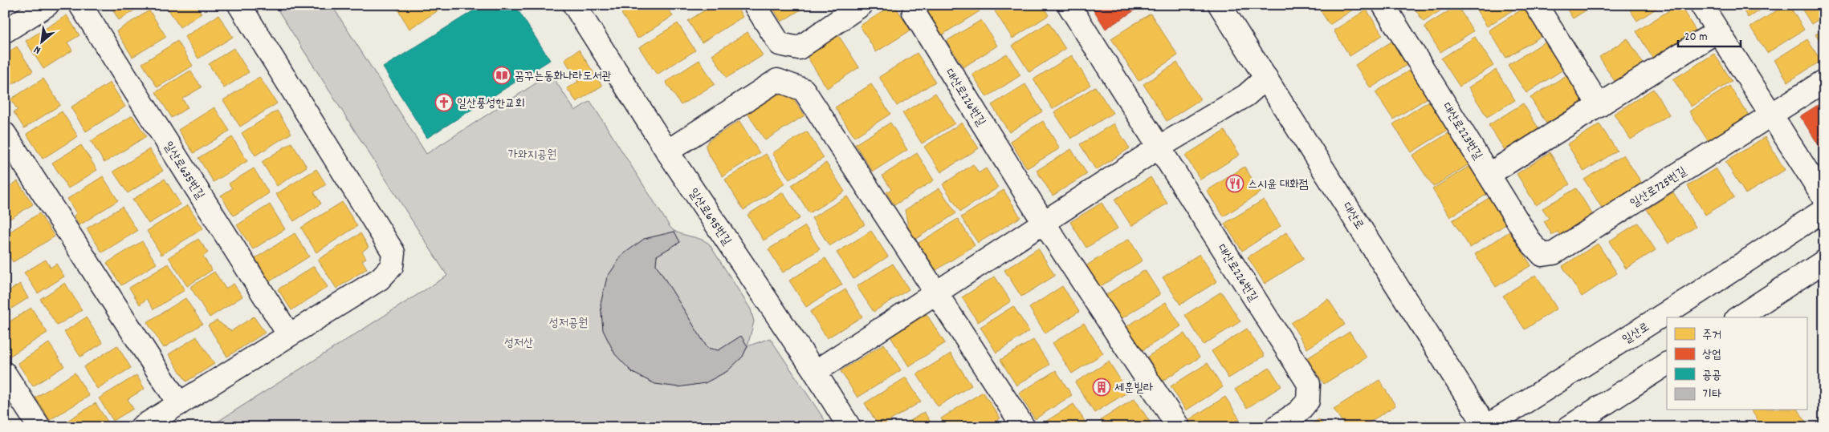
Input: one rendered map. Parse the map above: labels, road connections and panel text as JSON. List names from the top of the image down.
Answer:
{
  "streets": {
    "street": [
      "대산로226번길",
      "대산로223번길",
      "일산로635번길",
      "일산로725번길",
      "대산로",
      "일산로695번길",
      "일산로"
    ]
  },
  "crossings": [
    ["대산로223번길", "일산로725번길"],
    ["대산로", "일산로"]
  ],
  "parks": ["가와지공원", "성저공원", "성저산"],
  "places": {
    "library": ["꿈꾸는동화나라도서관"],
    "church": ["일산풍성한교회"],
    "restaurant": ["스시윤 대화점"],
    "building": ["세훈빌라"]
  },
  "legend": [
    "주거",
    "상업",
    "공공",
    "기타"
  ],
  "scale_bar": "20 m",
  "north": "bottom left"
}
